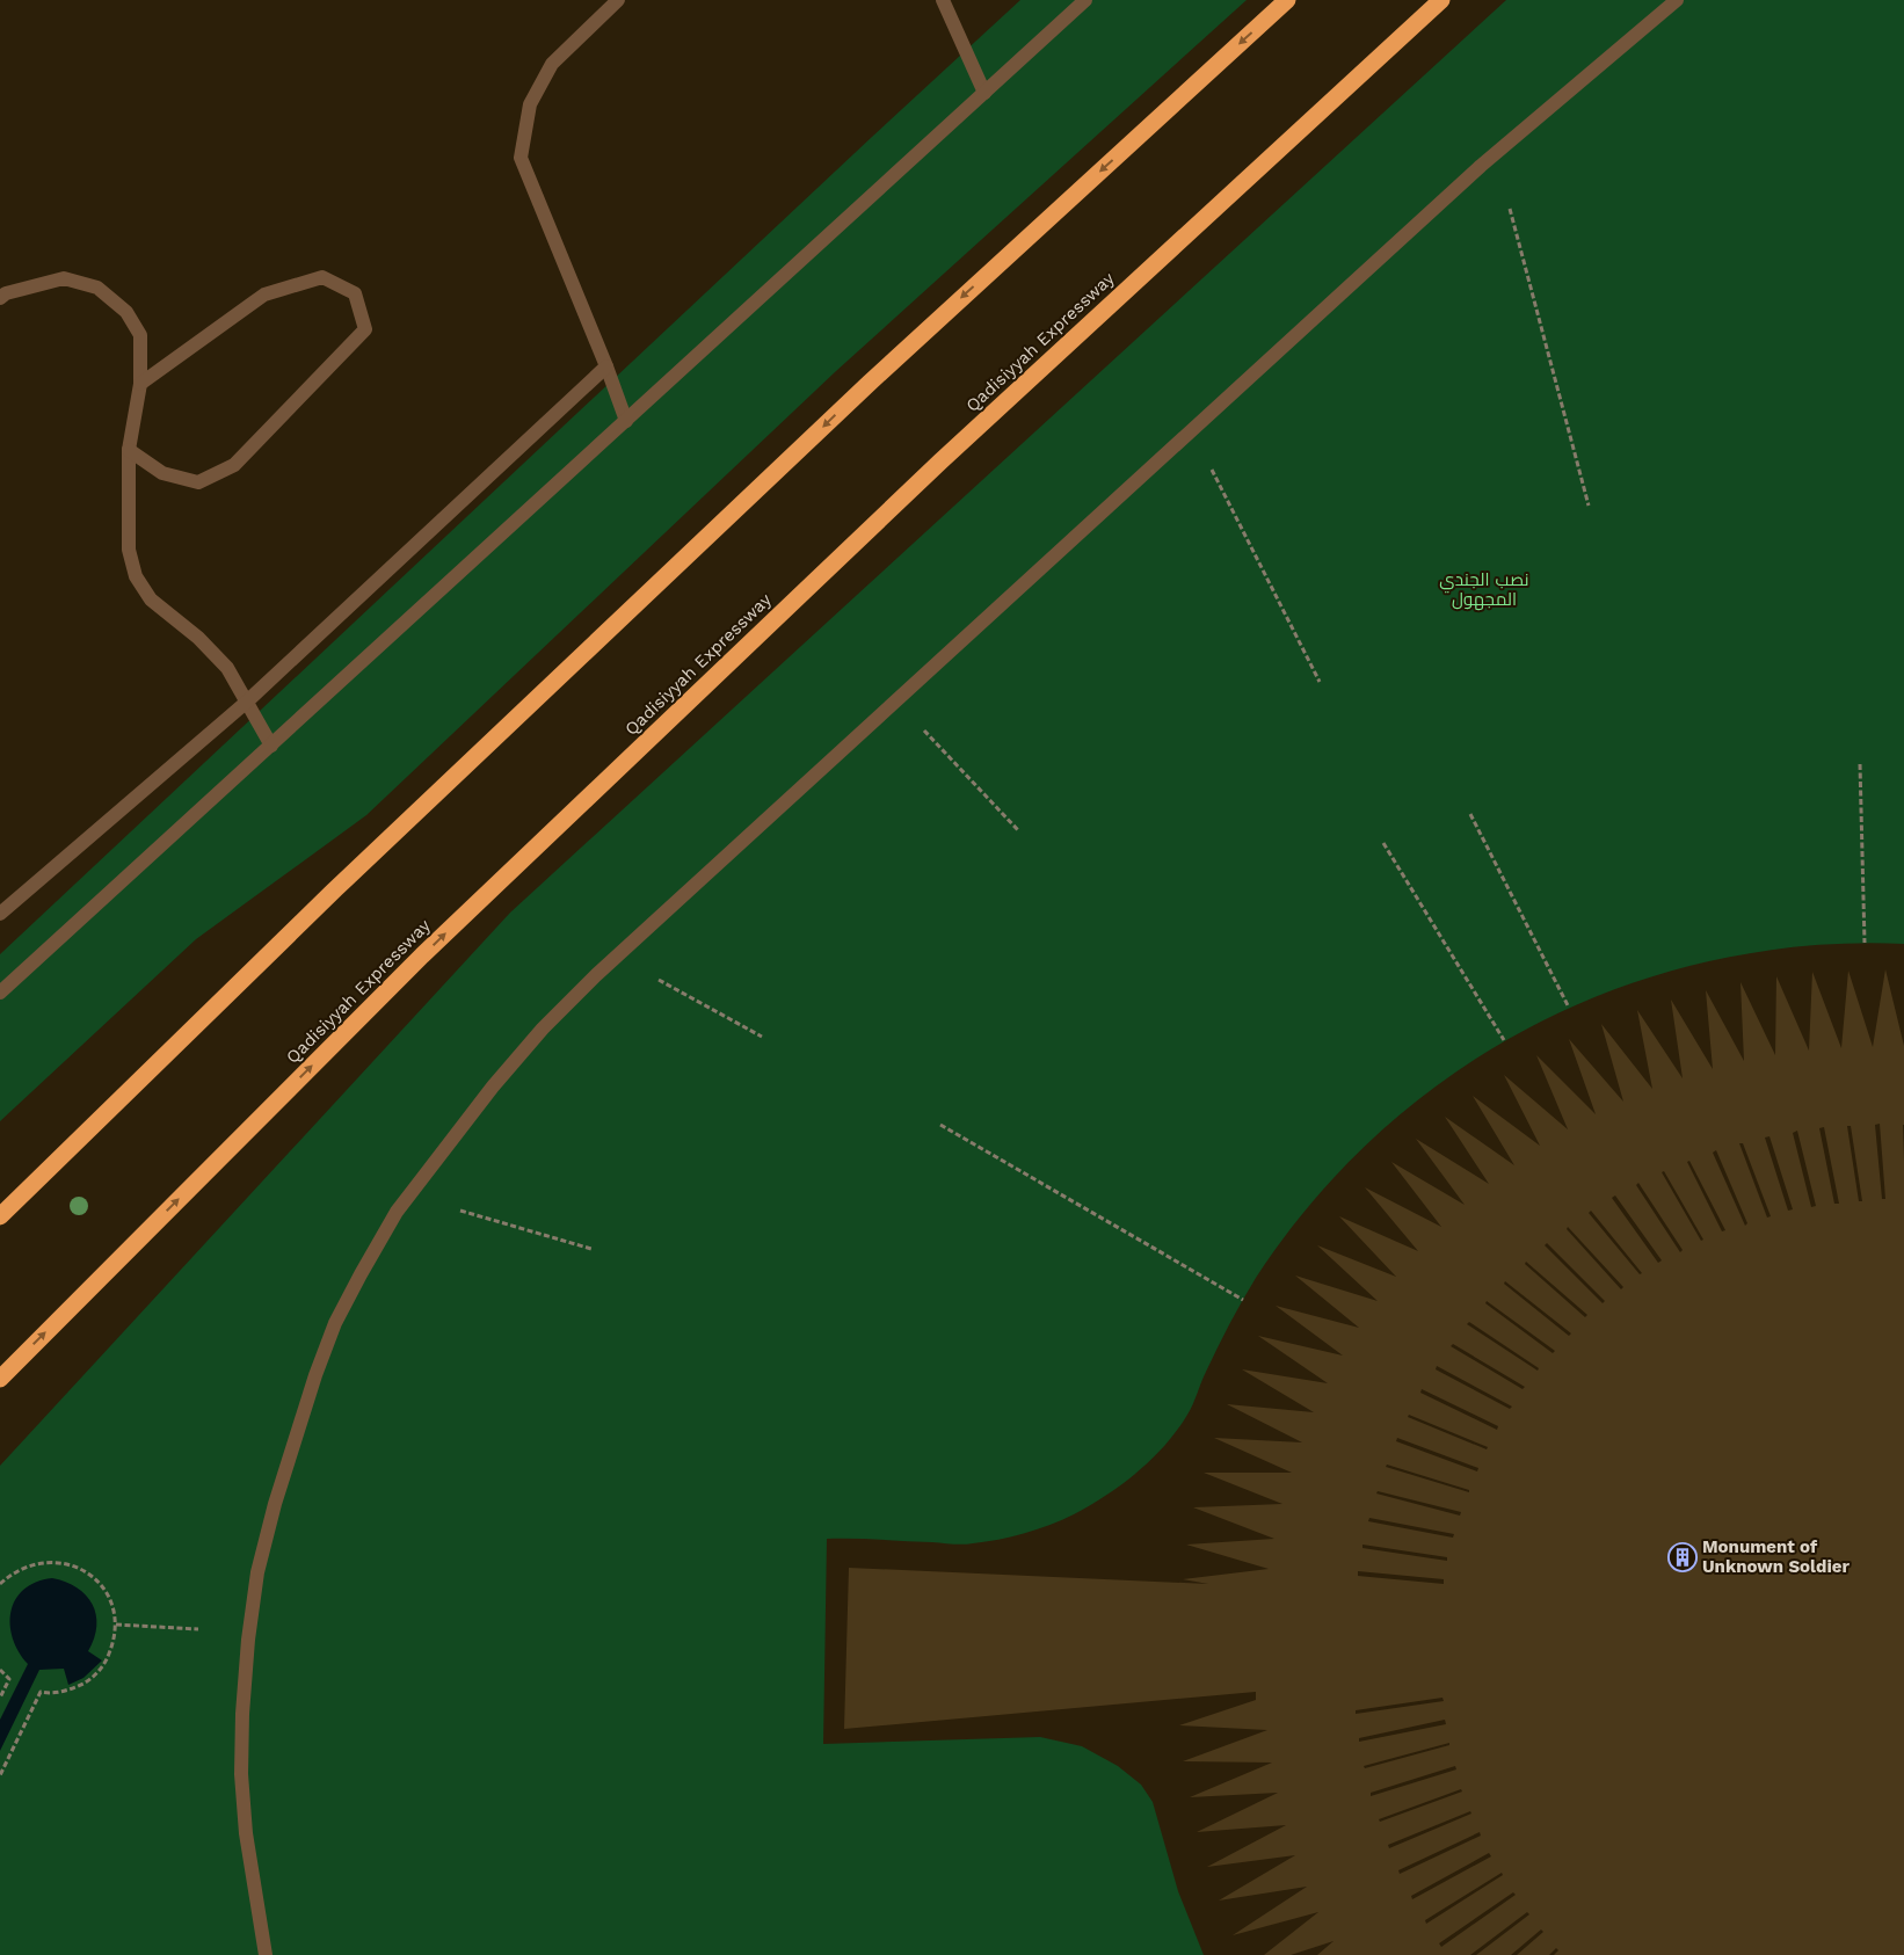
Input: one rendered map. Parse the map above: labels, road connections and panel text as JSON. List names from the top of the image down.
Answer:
{
  "streets": {
    "highway": ["Qadisiyyah Expressway"]
  },
  "parks": ["نصب الجندي المجهول"],
  "places": {
    "building": ["Monument of Unknown Soldier"]
  }
}
